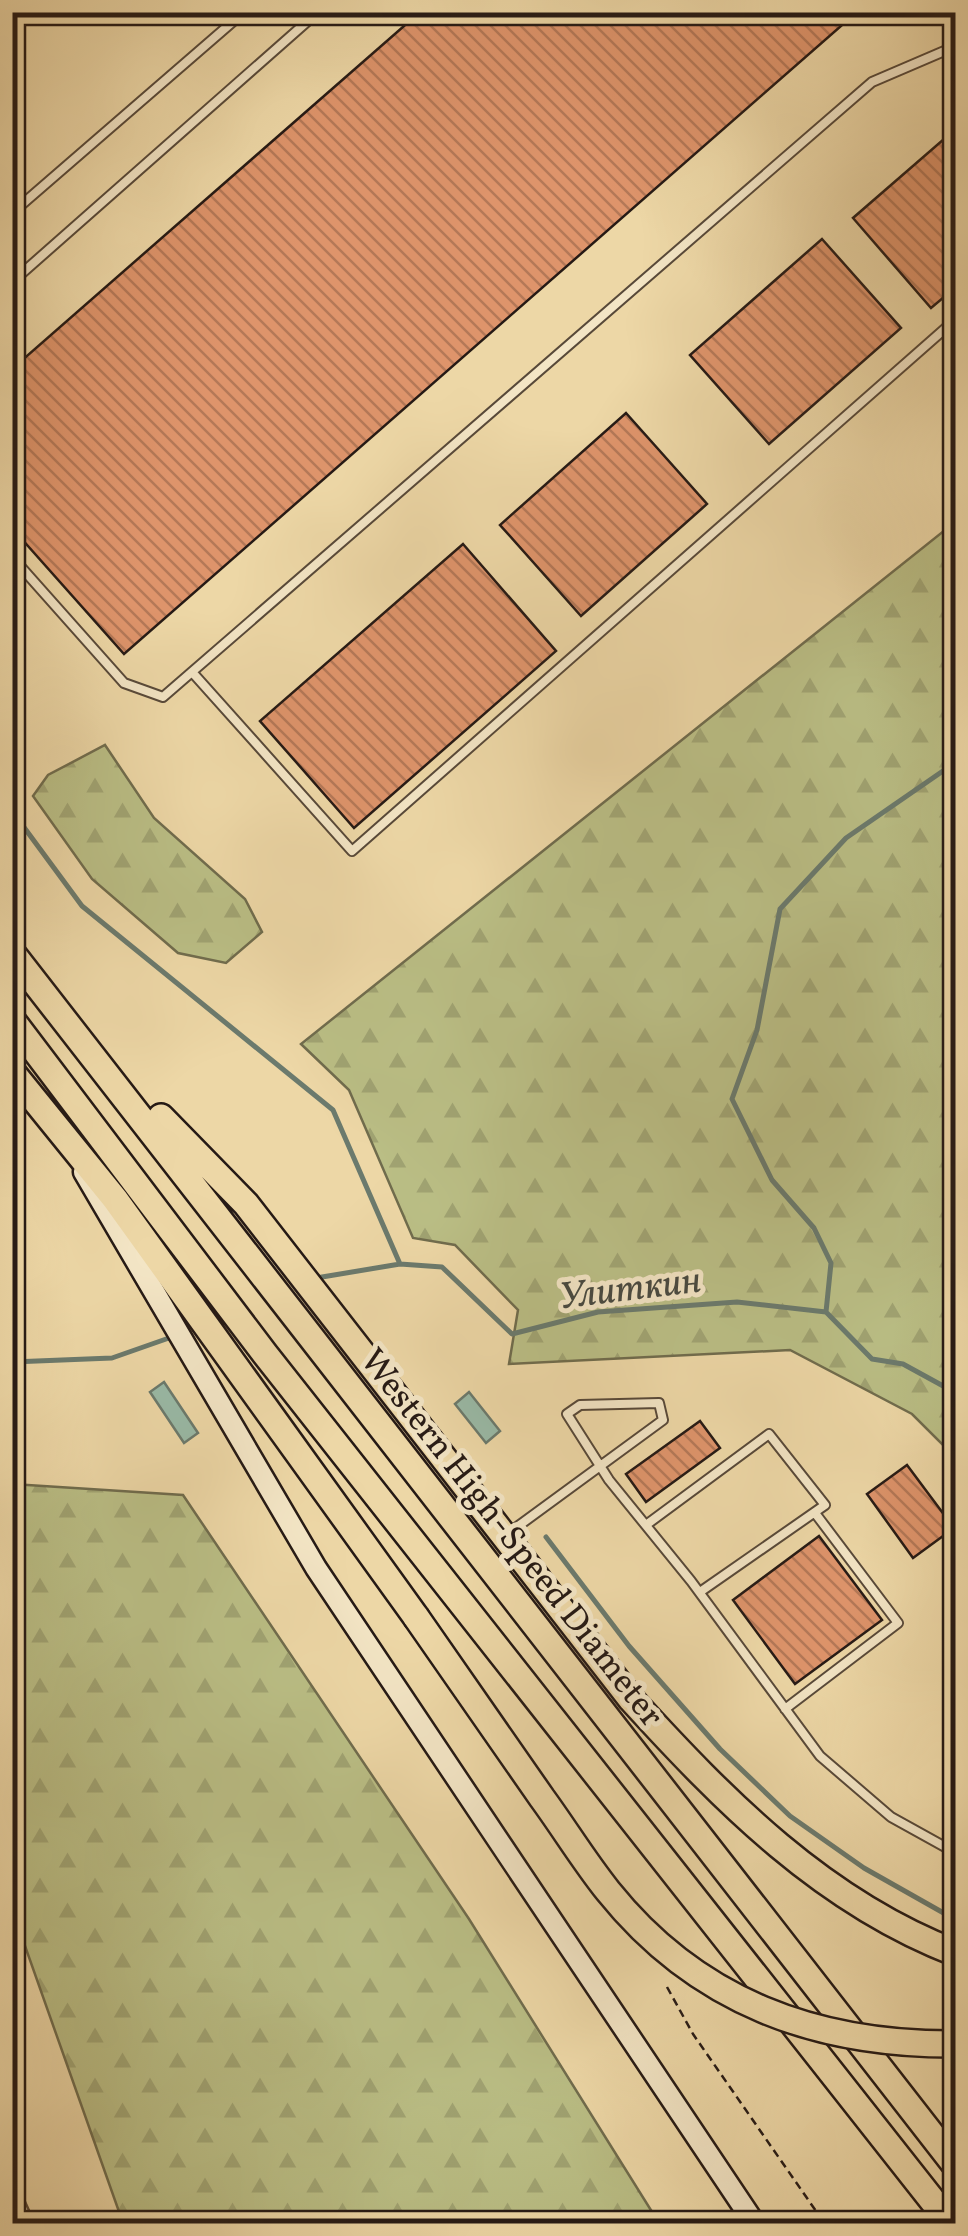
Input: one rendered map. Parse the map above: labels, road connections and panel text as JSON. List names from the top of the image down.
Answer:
{
  "streets": {
    "highway": ["Western High-Speed Diameter"]
  },
  "water": ["Улиткин"]
}
